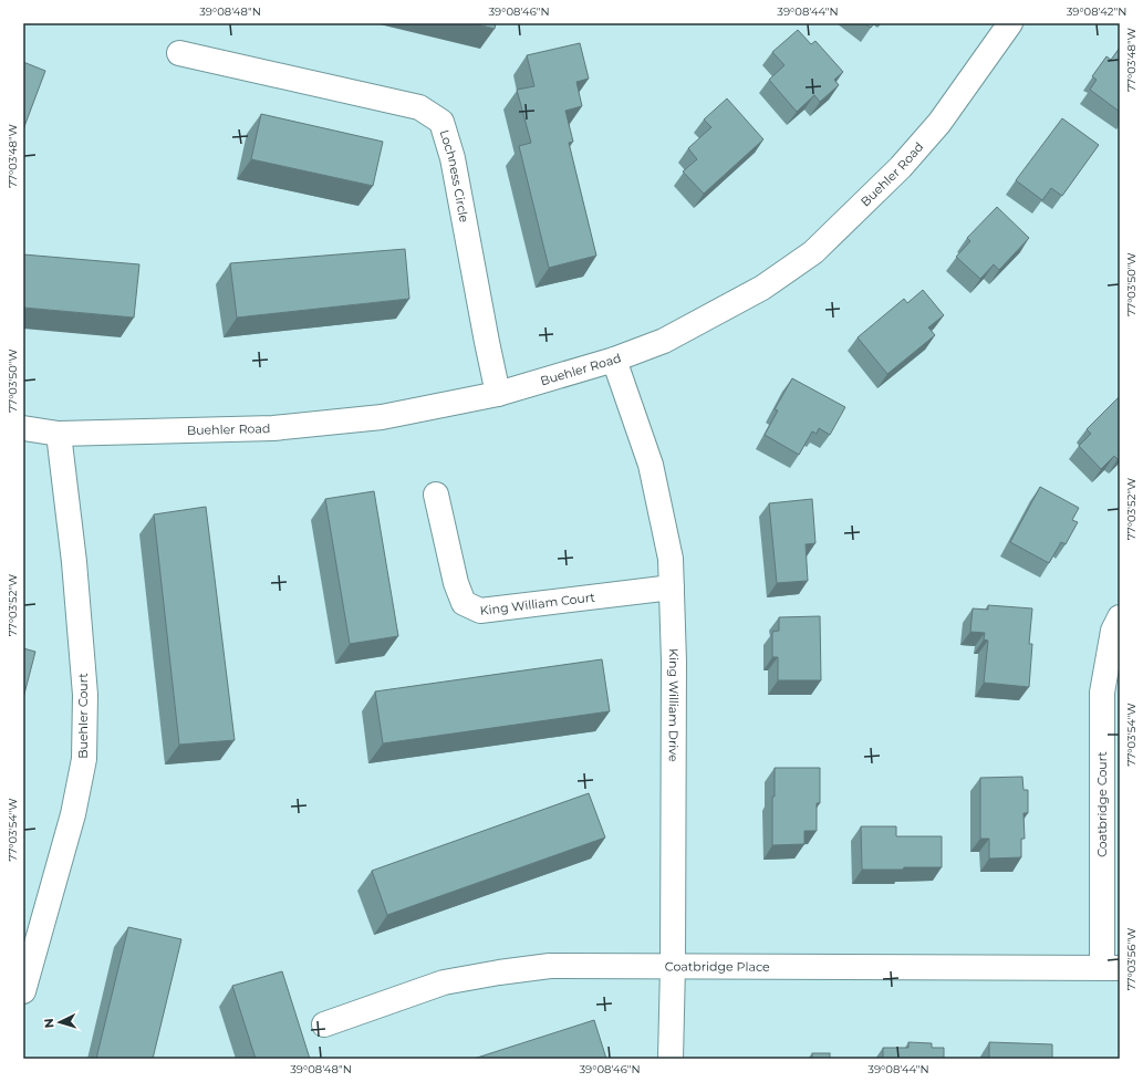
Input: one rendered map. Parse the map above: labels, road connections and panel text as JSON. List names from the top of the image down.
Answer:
{
  "streets": {
    "street": [
      "Buehler Road",
      "Lochness Circle",
      "King William Court",
      "King William Drive",
      "Buehler Court",
      "Coatbridge Court",
      "Coatbridge Place"
    ]
  },
  "crossings": [
    ["Buehler Road", "Lochness Circle"],
    ["Buehler Road", "King William Drive"],
    ["Buehler Road", "Buehler Court"],
    ["King William Court", "King William Drive"],
    ["King William Drive", "Coatbridge Place"],
    ["Coatbridge Court", "Coatbridge Place"]
  ],
  "north": "left",
  "coordinates": [
    "39°08'48\"N",
    "39°08'46\"N",
    "39°08'44\"N",
    "39°08'42\"N",
    "77°03'48\"W",
    "77°03'50\"W",
    "77°03'52\"W",
    "77°03'54\"W",
    "77°03'56\"W"
  ]
}
